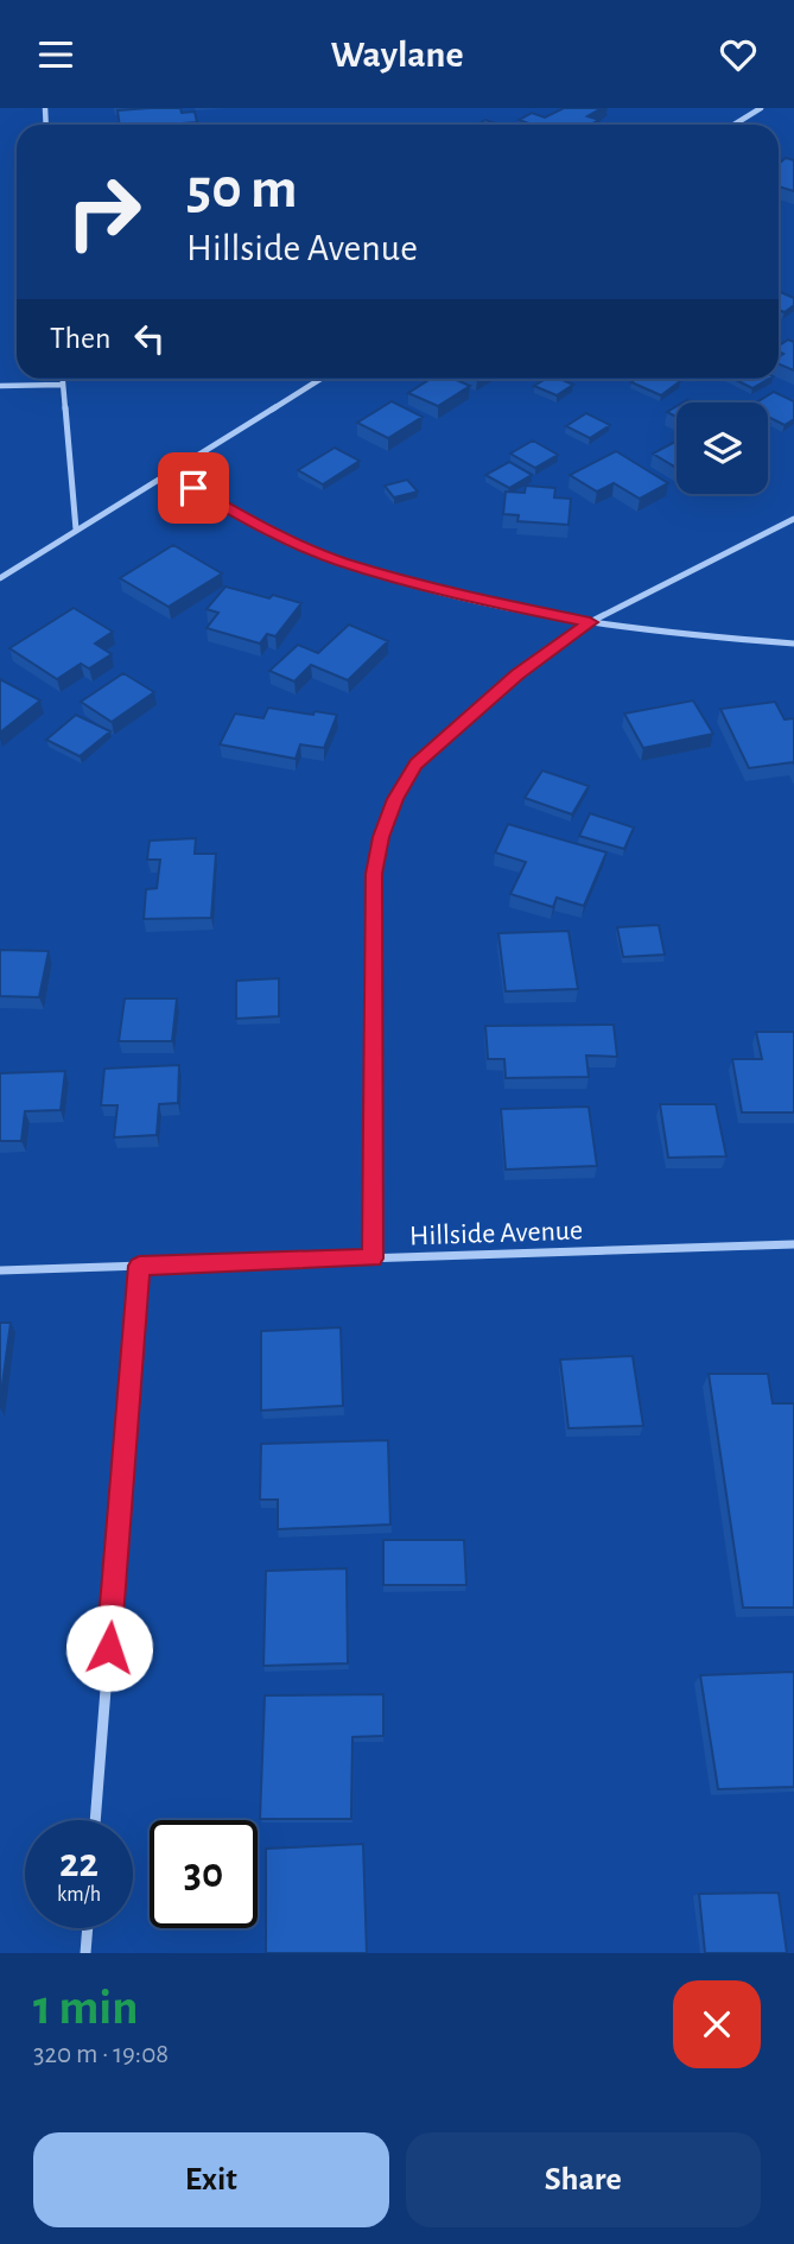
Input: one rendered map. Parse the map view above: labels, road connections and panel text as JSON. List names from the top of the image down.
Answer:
{
  "streets": {
    "street": ["Hillside Avenue"]
  },
  "page": {
    "header": "Waylane",
    "turn": ["50 m", "Hillside Avenue"],
    "then": "Then",
    "speed": "22 km/h",
    "limit": "30",
    "heading": ["1 min", "320 m · 19:08"],
    "buttons": ["Exit", "Share"]
  }
}
